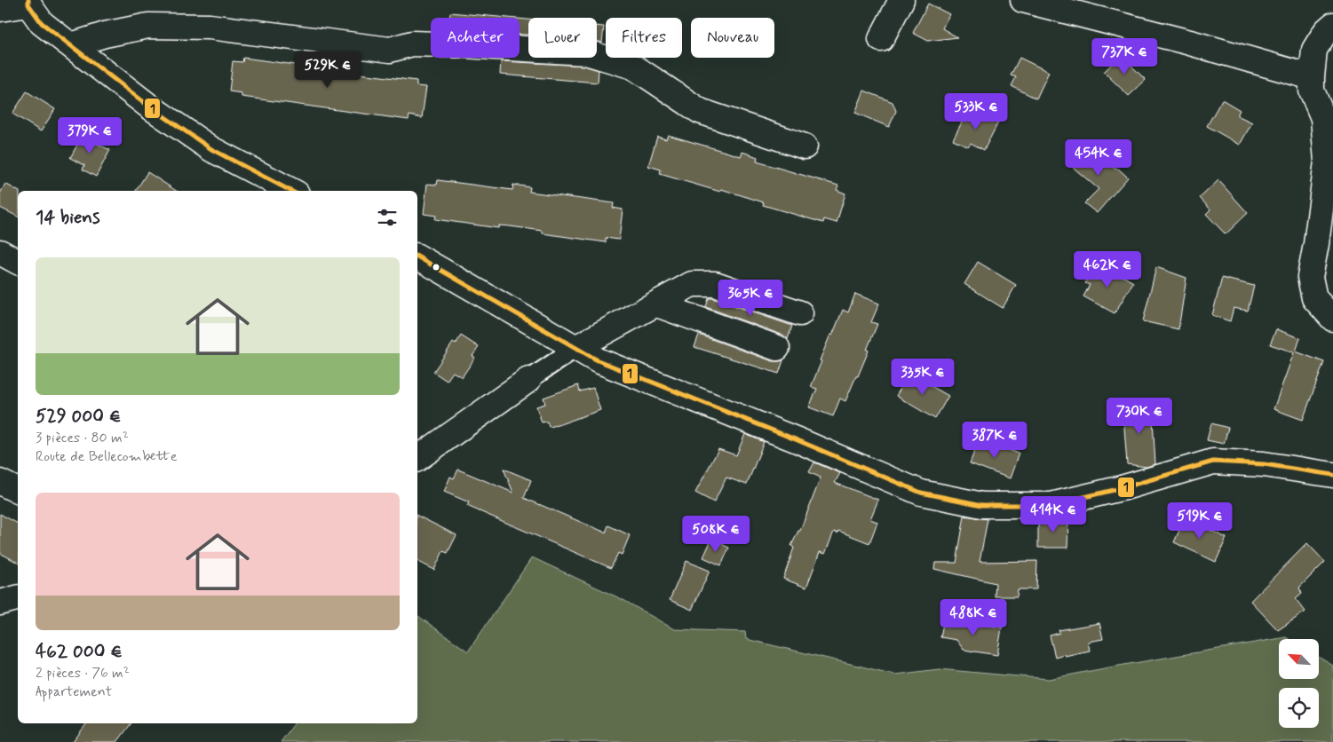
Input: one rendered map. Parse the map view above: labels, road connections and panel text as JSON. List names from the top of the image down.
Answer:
{
  "lines": ["transit line 1"],
  "north": "top left",
  "page": {
    "chip": [
      "Acheter",
      "Louer",
      "Filtres",
      "Nouveau"
    ],
    "price": [
      "737K €",
      "529K €",
      "533K €",
      "379K €",
      "454K €",
      "462K €",
      "365K €",
      "335K €",
      "730K €",
      "387K €",
      "414K €",
      "519K €",
      "508K €",
      "488K €"
    ],
    "heading": "14 biens",
    "list": [
      {
        "name": "529 000 €",
        "note": "3 pièces · 80 m² · Route de Bellecombette"
      },
      {
        "name": "462 000 €",
        "note": "2 pièces · 76 m² · Appartement"
      }
    ]
  }
}
